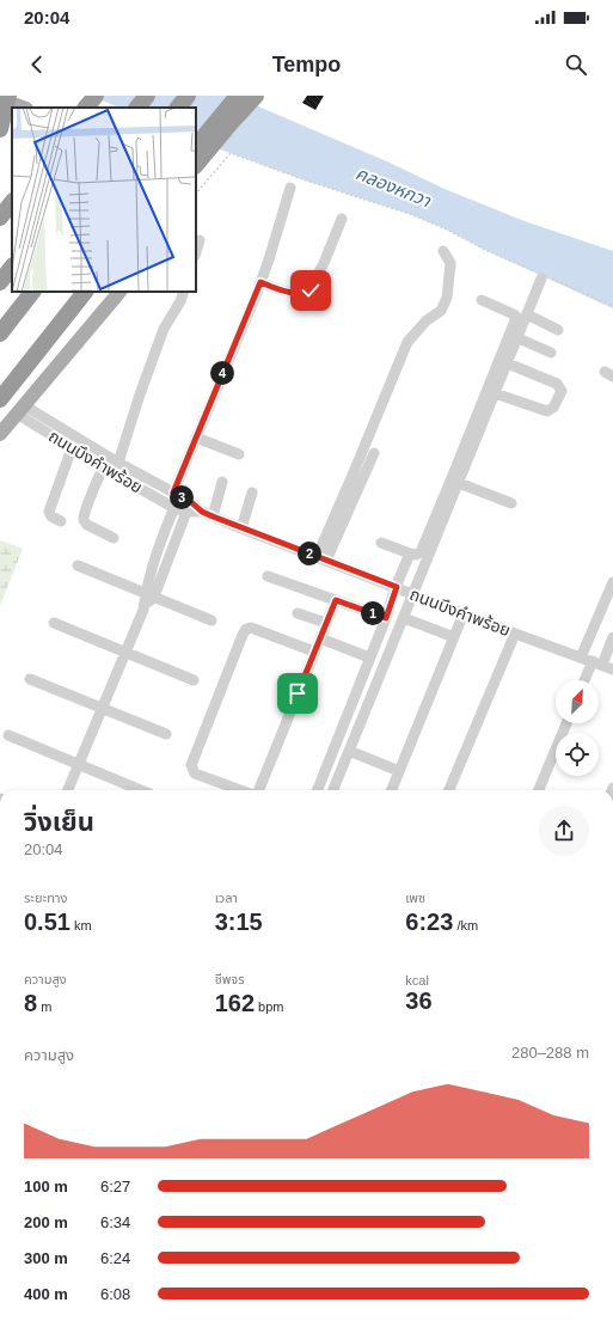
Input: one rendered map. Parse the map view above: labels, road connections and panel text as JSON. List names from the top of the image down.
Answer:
{
  "streets": {
    "street": ["ถนนบึงคำพร้อย"]
  },
  "water": ["คลองหกวา"],
  "north": "top right",
  "page": {
    "status": "20:04",
    "header": "Tempo",
    "pins": [
      "4",
      "3",
      "2",
      "1"
    ],
    "heading": ["วิ่งเย็น", "20:04"],
    "stats": [
      ["ระยะทาง", "0.51 km"],
      ["เวลา", "3:15"],
      ["เพซ", "6:23 /km"],
      ["ความสูง", "8 m"],
      ["ชีพจร", "162 bpm"],
      ["kcal", "36"]
    ],
    "chart": ["ความสูง", "280–288 m"],
    "list": [
      {
        "name": "100 m",
        "note": "6:27"
      },
      {
        "name": "200 m",
        "note": "6:34"
      },
      {
        "name": "300 m",
        "note": "6:24"
      },
      {
        "name": "400 m",
        "note": "6:08"
      }
    ]
  }
}
